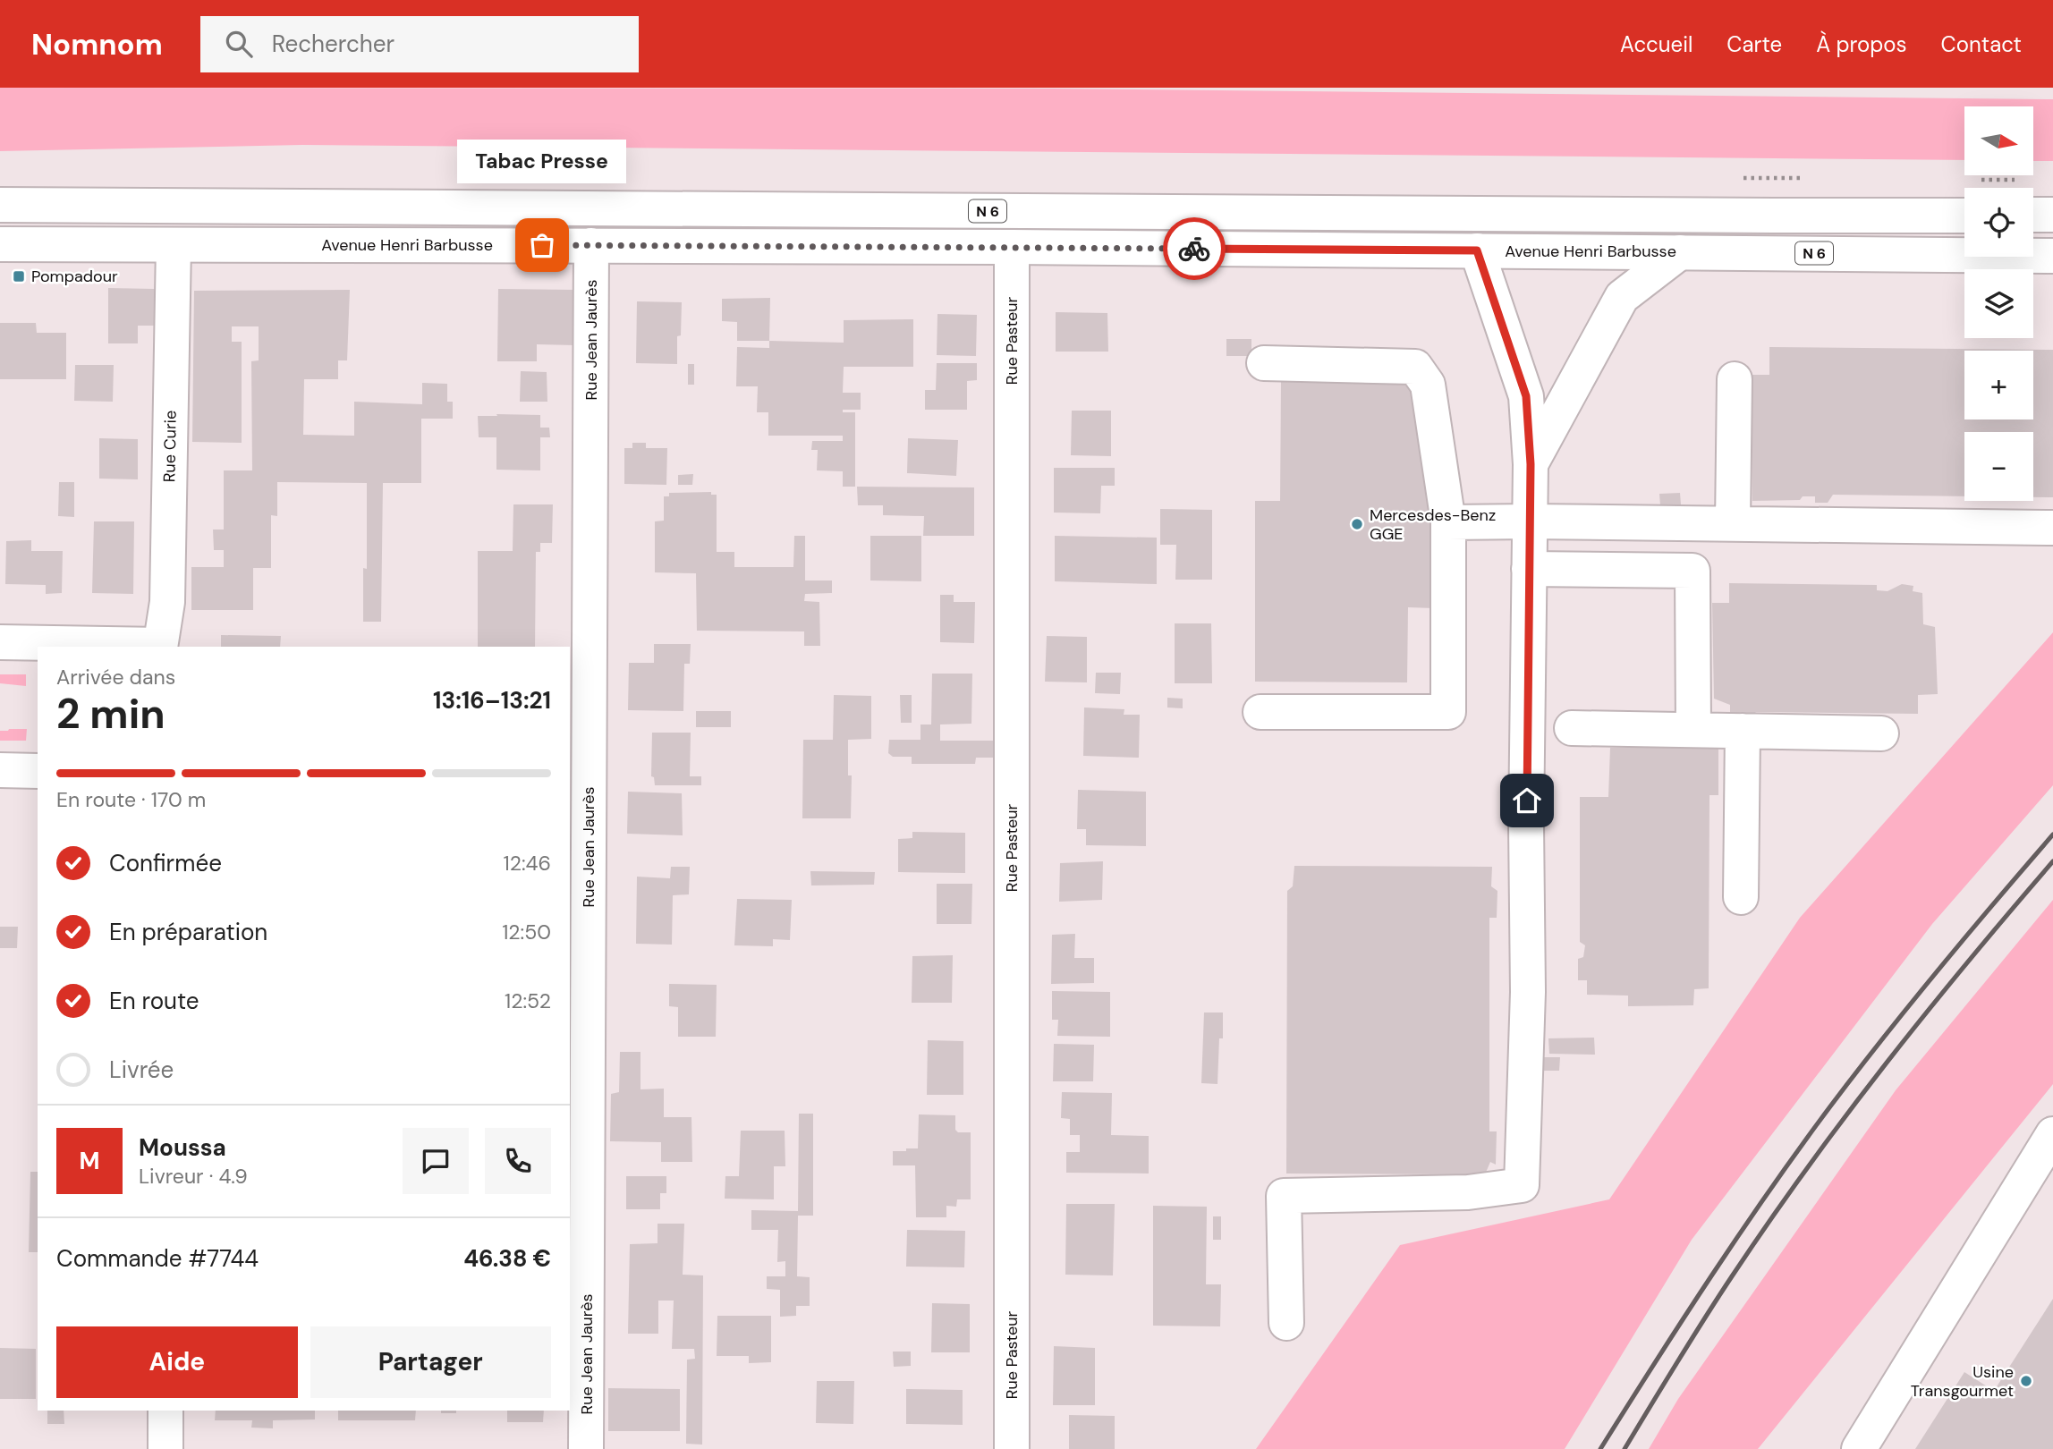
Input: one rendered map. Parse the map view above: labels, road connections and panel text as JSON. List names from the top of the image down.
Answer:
{
  "streets": {
    "main road": [
      "N 6",
      "Avenue Henri Barbusse",
      "Rue Jean Jaurès",
      "Rue Pasteur",
      "Rue Curie"
    ]
  },
  "crossings": [
    ["Avenue Henri Barbusse", "Rue Jean Jaurès"],
    ["Avenue Henri Barbusse", "Rue Pasteur"],
    ["Avenue Henri Barbusse", "Rue Curie"]
  ],
  "places": {
    "other": ["Tabac Presse", "Mercesdes-Benz GGE", "Usine Transgourmet"],
    "transit": ["Pompadour"]
  },
  "north": "right",
  "page": {
    "header": "Nomnom",
    "search": "Rechercher",
    "nav": [
      "Accueil",
      "Carte",
      "À propos",
      "Contact"
    ],
    "map_buttons": ["+", "−"],
    "bubble": "Tabac Presse",
    "heading": ["2 min", "Arrivée dans", "13:16–13:21"],
    "panel": [
      "Moussa",
      "Livreur · 4.9",
      "Commande #7744",
      "46.38 €"
    ],
    "bar": "En route · 170 m",
    "list": [
      ["Confirmée", "12:46"],
      ["En préparation", "12:50"],
      ["En route", "12:52"],
      "Livrée"
    ],
    "round": "M",
    "buttons": ["Aide", "Partager"]
  }
}
